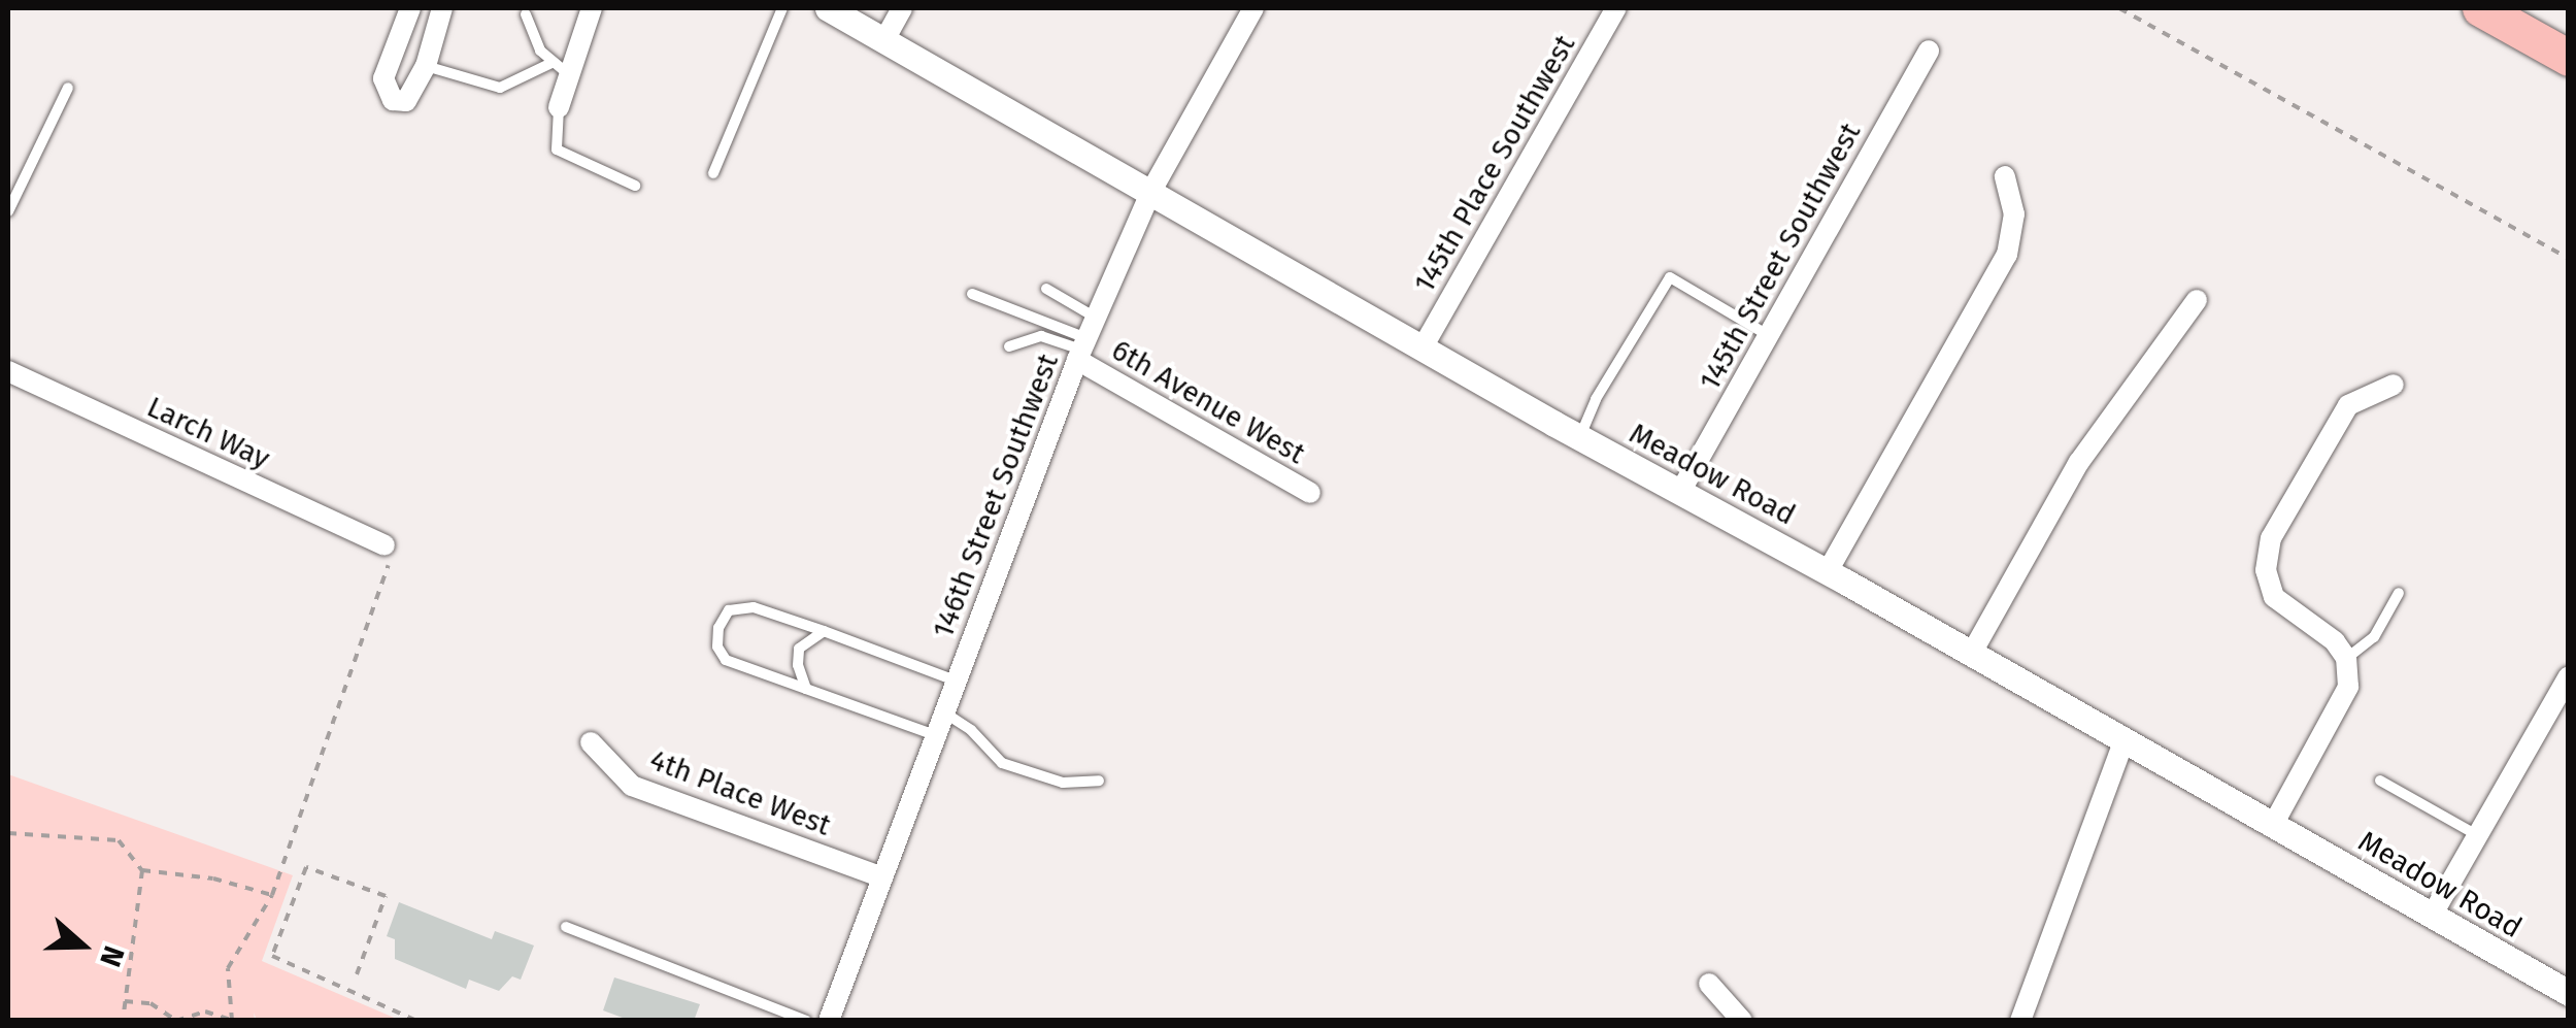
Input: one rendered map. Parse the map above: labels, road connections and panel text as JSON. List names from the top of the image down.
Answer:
{
  "streets": {
    "street": [
      "145th Place Southwest",
      "145th Street Southwest",
      "6th Avenue West",
      "Larch Way",
      "Meadow Road",
      "146th Street Southwest",
      "4th Place West"
    ]
  },
  "crossings": [
    ["145th Place Southwest", "Meadow Road"],
    ["145th Street Southwest", "Meadow Road"],
    ["6th Avenue West", "146th Street Southwest"],
    ["Meadow Road", "146th Street Southwest"],
    ["146th Street Southwest", "4th Place West"]
  ],
  "north": "right"
}
